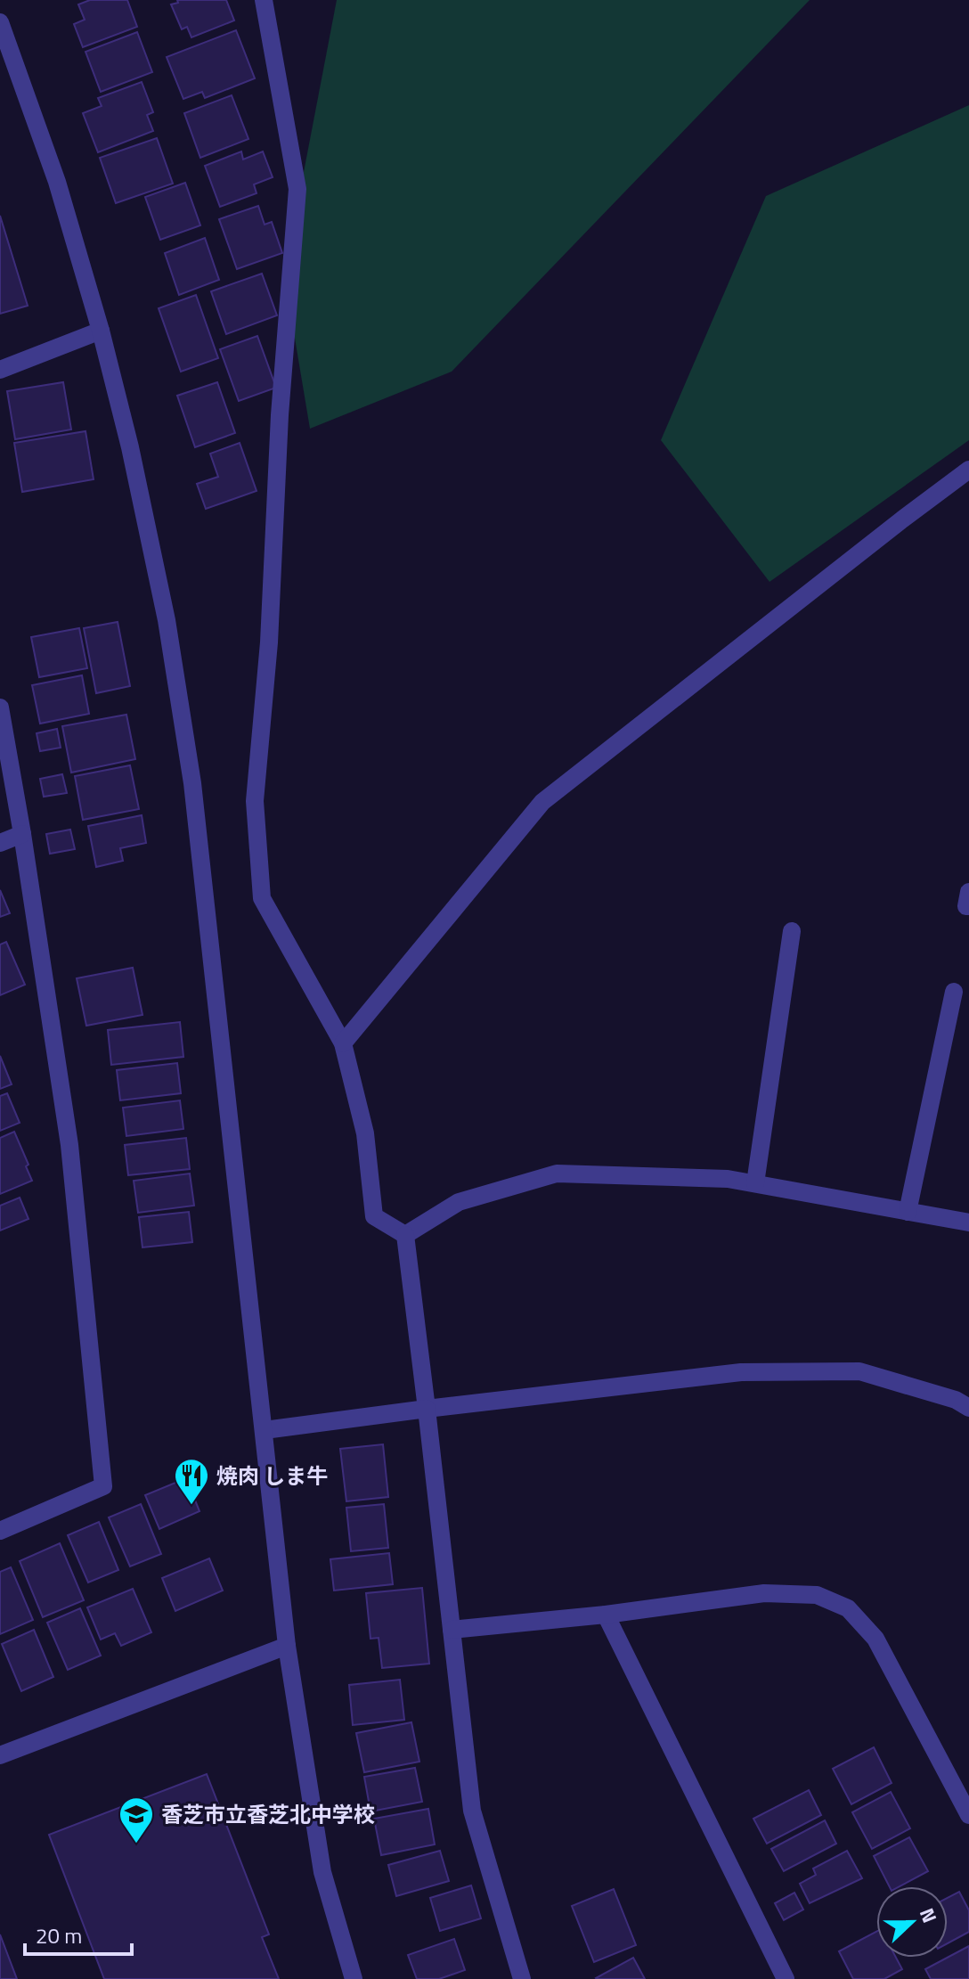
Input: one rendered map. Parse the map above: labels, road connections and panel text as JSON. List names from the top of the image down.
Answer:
{
  "places": {
    "restaurant": ["焼肉 しま牛"],
    "school or university": ["香芝市立香芝北中学校"]
  },
  "scale_bar": "20 m",
  "north": "right"
}
